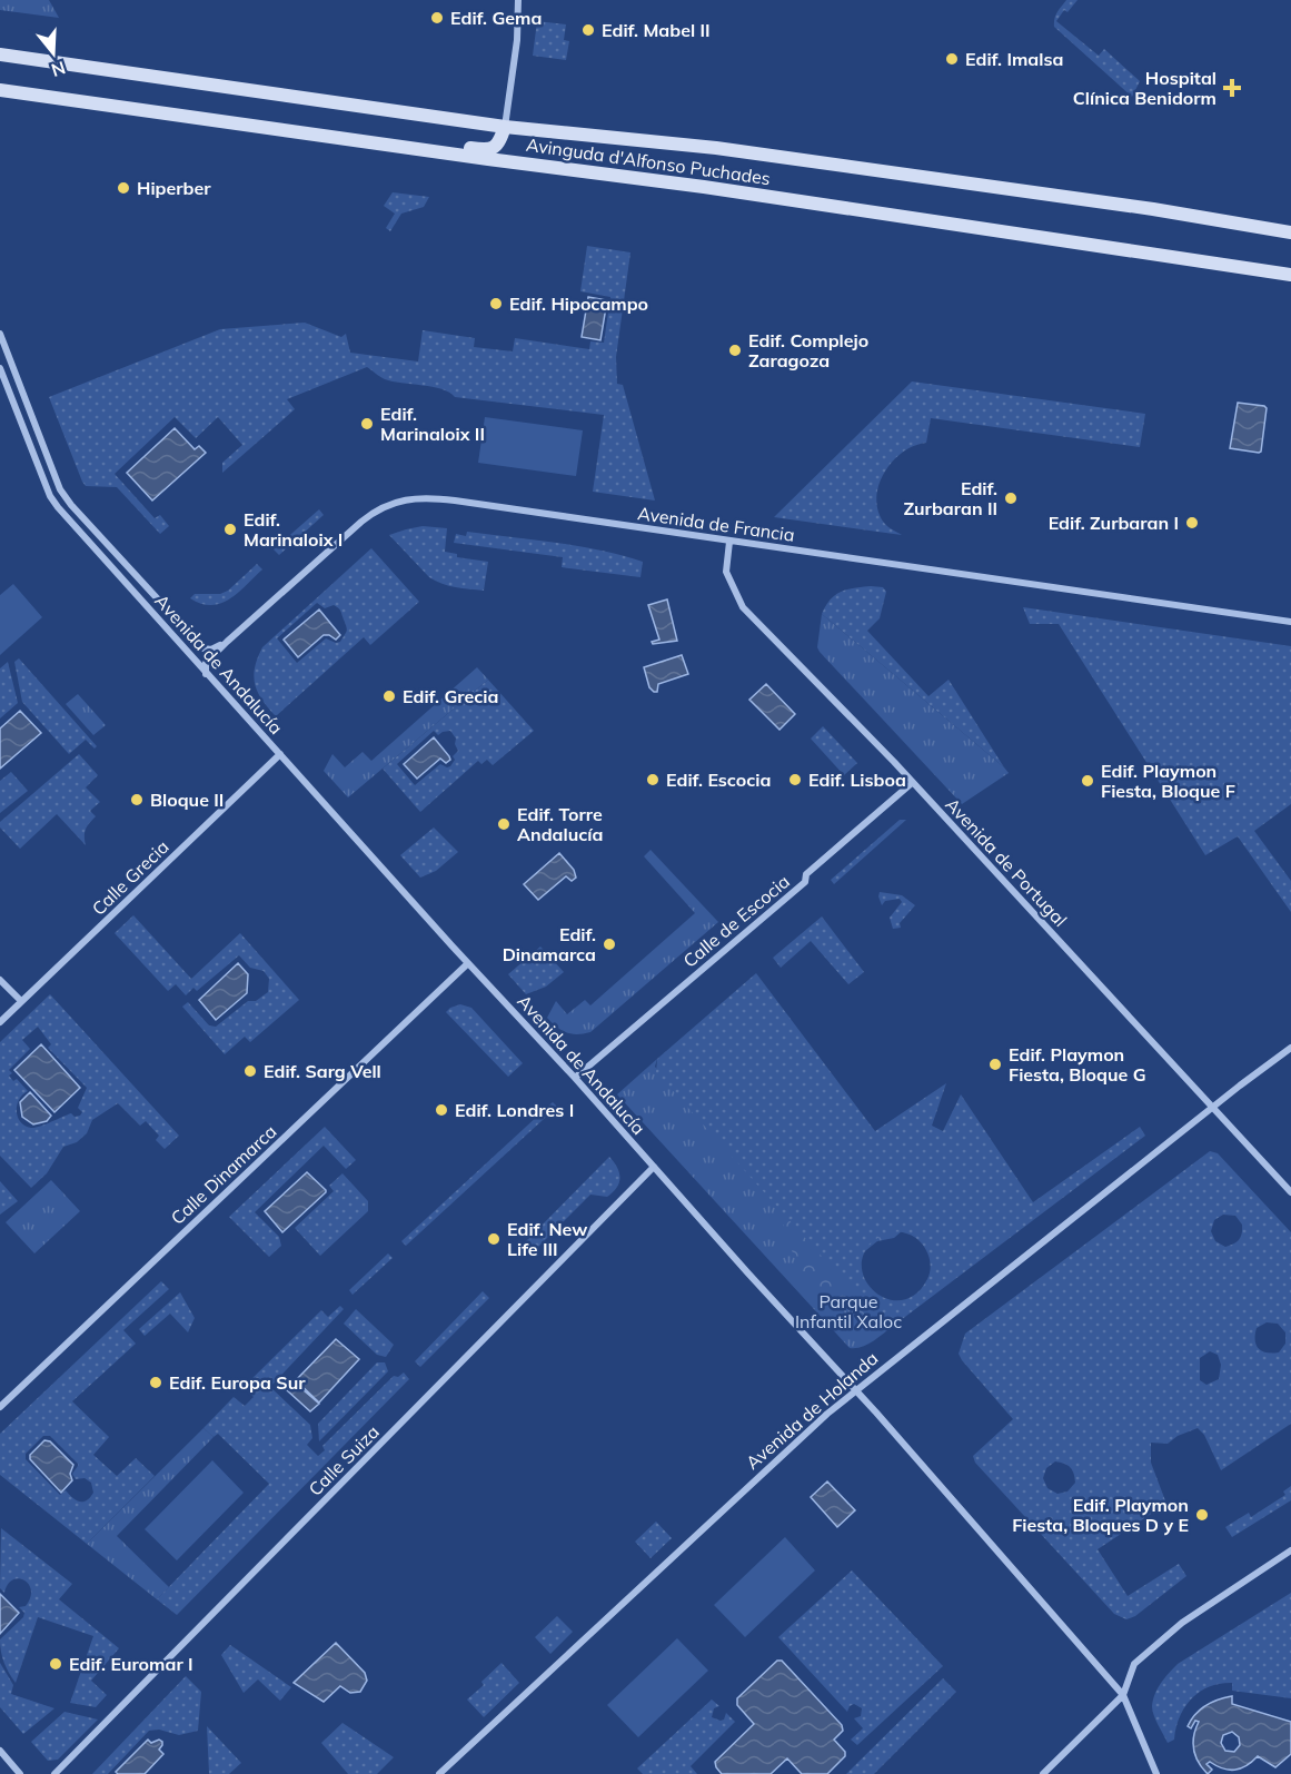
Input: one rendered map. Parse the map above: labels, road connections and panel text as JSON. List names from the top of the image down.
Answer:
{
  "streets": {
    "main road": ["Avinguda d'Alfonso Puchades"],
    "street": [
      "Avenida de Francia",
      "Avenida de Andalucía",
      "Avenida de Portugal",
      "Calle Grecia",
      "Calle de Escocia",
      "Calle Dinamarca",
      "Avenida de Holanda",
      "Calle Suiza"
    ]
  },
  "crossings": [
    ["Avenida de Francia", "Avenida de Andalucía"],
    ["Avenida de Francia", "Avenida de Portugal"],
    ["Avenida de Andalucía", "Calle Grecia"],
    ["Avenida de Andalucía", "Calle de Escocia"],
    ["Avenida de Andalucía", "Calle Dinamarca"],
    ["Avenida de Andalucía", "Avenida de Holanda"],
    ["Avenida de Andalucía", "Calle Suiza"],
    ["Avenida de Portugal", "Calle de Escocia"],
    ["Avenida de Portugal", "Avenida de Holanda"]
  ],
  "parks": ["Parque Infantil Xaloc"],
  "places": {
    "other": [
      "Edif. Gema",
      "Edif. Mabel II",
      "Edif. Imalsa",
      "Hiperber",
      "Edif. Hipocampo",
      "Edif. Complejo Zaragoza",
      "Edif. Marinaloix II",
      "Edif. Zurbaran II",
      "Edif. Zurbaran I",
      "Edif. Marinaloix I",
      "Edif. Grecia",
      "Edif. Escocia",
      "Edif. Lisboa",
      "Edif. Playmon Fiesta, Bloque F",
      "Bloque II",
      "Edif. Torre Andalucía",
      "Edif. Dinamarca",
      "Edif. Playmon Fiesta, Bloque G",
      "Edif. Sarg Vell",
      "Edif. Londres I",
      "Edif. New Life III",
      "Edif. Europa Sur",
      "Edif. Playmon Fiesta, Bloques D y E",
      "Edif. Euromar I"
    ],
    "health": ["Hospital Clínica Benidorm"]
  },
  "north": "bottom"
}
